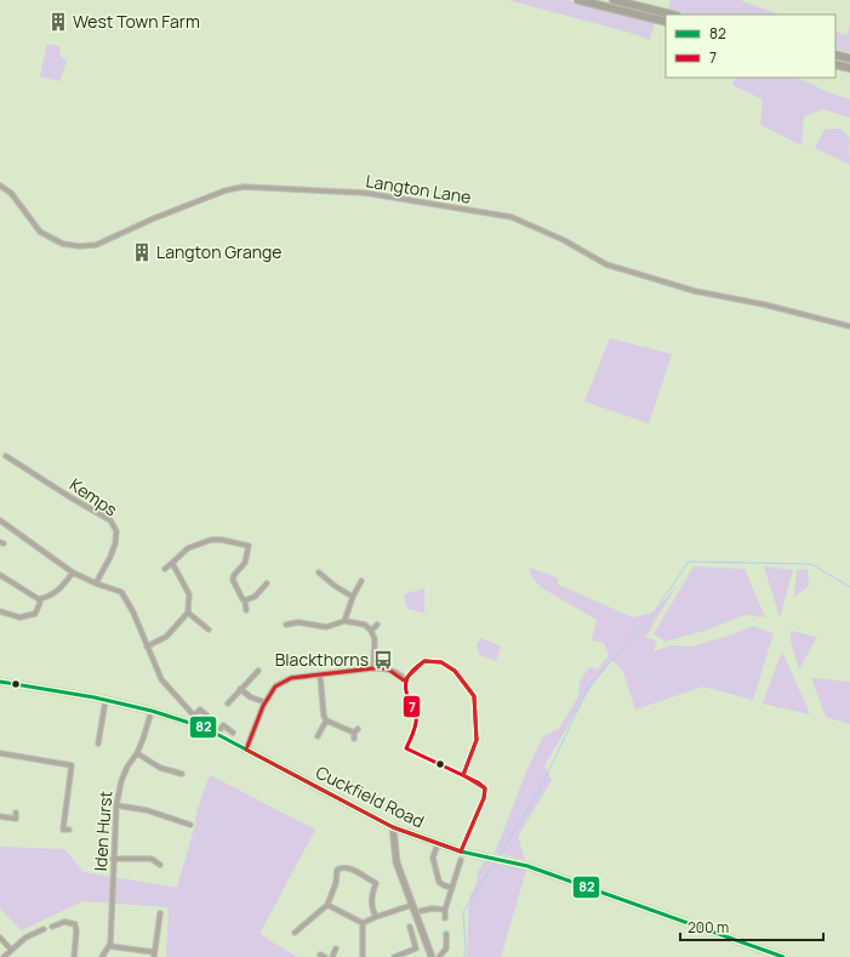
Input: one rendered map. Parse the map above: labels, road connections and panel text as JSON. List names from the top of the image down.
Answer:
{
  "streets": {
    "street": [
      "Langton Lane",
      "Kemps",
      "Cuckfield Road",
      "Iden Hurst"
    ]
  },
  "crossings": [
    ["Cuckfield Road", "Iden Hurst"]
  ],
  "places": {
    "building": ["West Town Farm", "Langton Grange"],
    "bus stop": ["Blackthorns"]
  },
  "lines": ["transit line 7", "transit line 82"],
  "legend": ["82", "7"],
  "scale_bar": "200 m"
}
